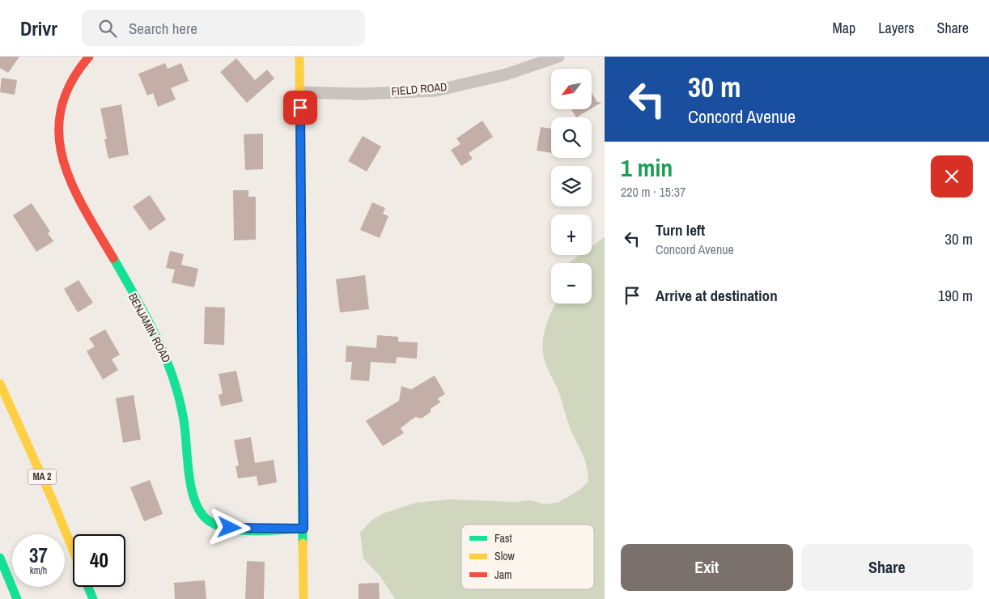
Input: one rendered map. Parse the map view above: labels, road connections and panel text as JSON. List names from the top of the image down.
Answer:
{
  "streets": {
    "main road": ["BENJAMIN ROAD", "MA 2"],
    "street": ["FIELD ROAD"]
  },
  "legend": ["Fast", "Slow", "Jam"],
  "north": "bottom left",
  "page": {
    "header": "Drivr",
    "search": "Search here",
    "nav": ["Map", "Layers", "Share"],
    "turn": ["30 m", "Concord Avenue"],
    "map_buttons": ["+", "−"],
    "heading": ["1 min", "220 m · 15:37"],
    "list": [
      {
        "name": "Turn left",
        "note": "Concord Avenue",
        "value": "30 m"
      },
      {
        "name": "Arrive at destination",
        "value": "190 m"
      }
    ],
    "speed": "37 km/h",
    "limit": "40",
    "buttons": ["Exit", "Share"]
  }
}
